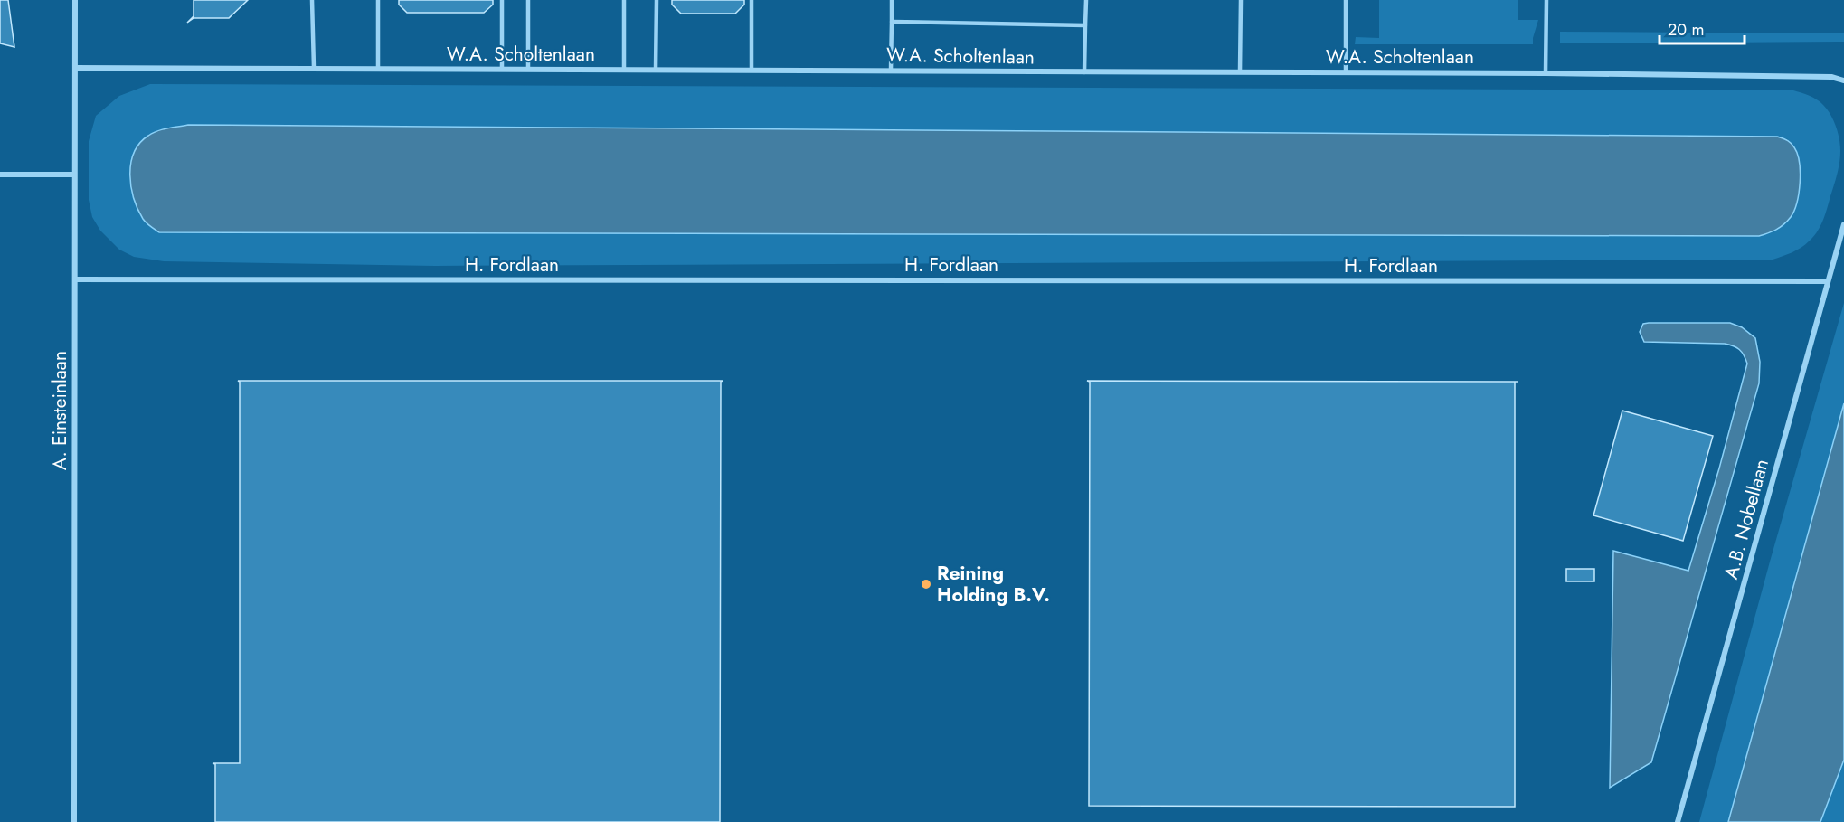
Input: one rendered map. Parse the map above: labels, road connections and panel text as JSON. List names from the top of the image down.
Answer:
{
  "streets": {
    "street": [
      "W.A. Scholtenlaan",
      "H. Fordlaan",
      "A. Einsteinlaan",
      "A.B. Nobellaan"
    ]
  },
  "crossings": [
    ["W.A. Scholtenlaan", "A. Einsteinlaan"],
    ["H. Fordlaan", "A. Einsteinlaan"],
    ["H. Fordlaan", "A.B. Nobellaan"]
  ],
  "places": ["Reining Holding B.V."],
  "scale_bar": "20 m"
}
